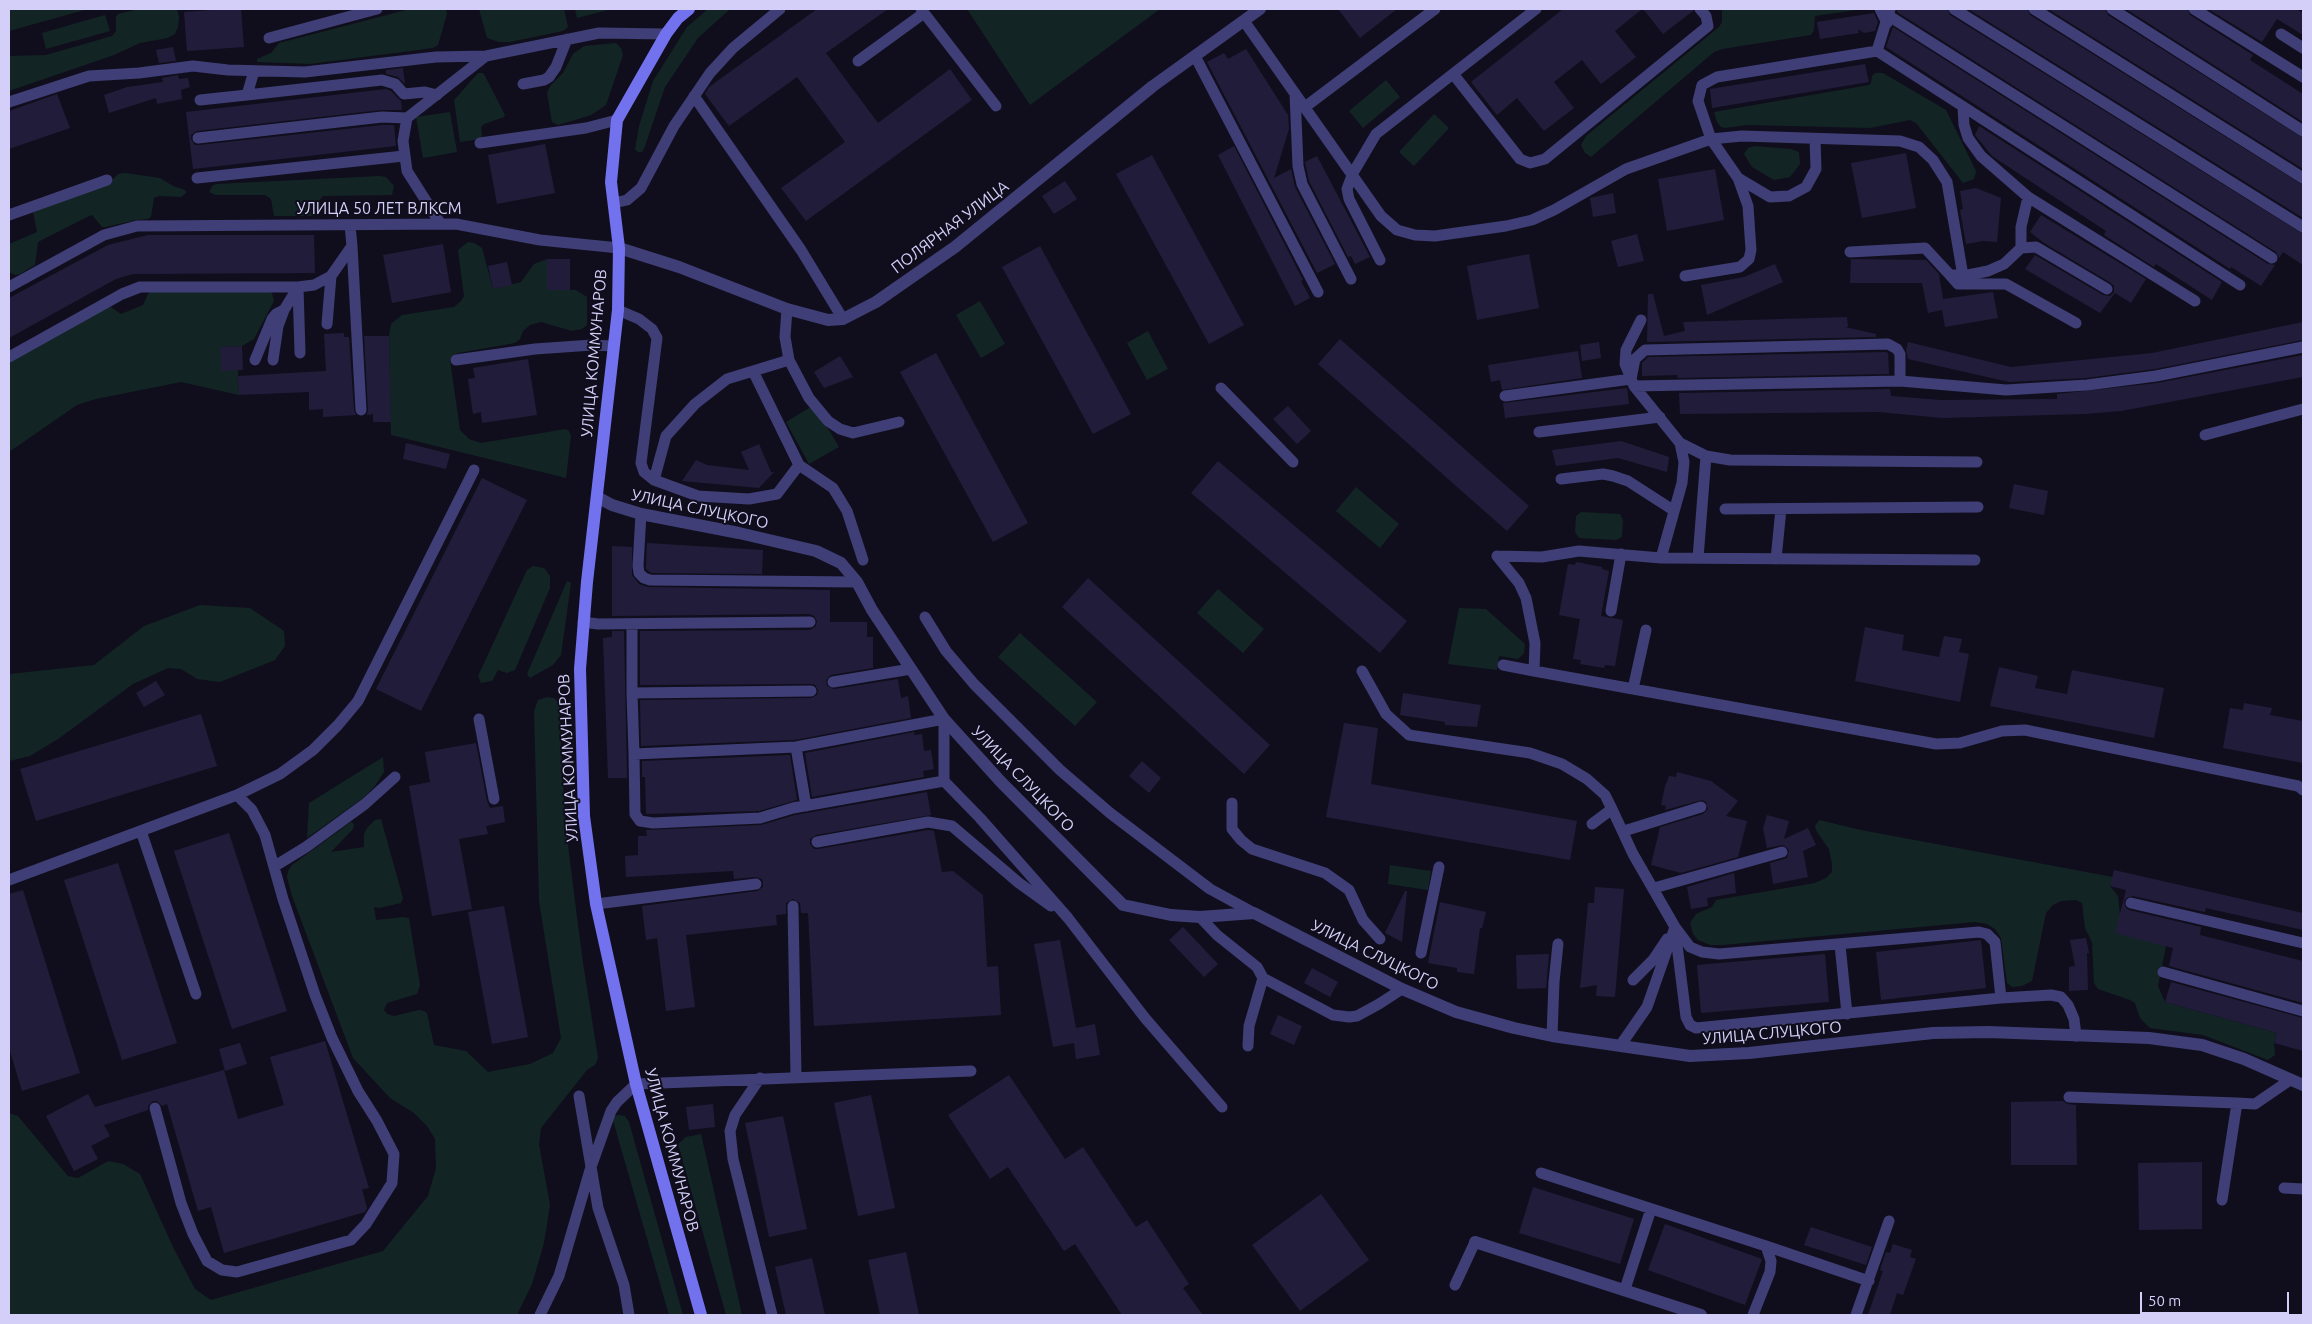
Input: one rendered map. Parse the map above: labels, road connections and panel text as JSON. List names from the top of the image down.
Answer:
{
  "streets": {
    "main road": ["УЛИЦА КОММУНАРОВ"],
    "street": ["ПОЛЯРНАЯ УЛИЦА", "УЛИЦА СЛУЦКОГО"],
    "lane": ["УЛИЦА 50 ЛЕТ ВЛКСМ"]
  },
  "crossings": [
    ["УЛИЦА 50 ЛЕТ ВЛКСМ", "УЛИЦА КОММУНАРОВ"],
    ["УЛИЦА КОММУНАРОВ", "УЛИЦА СЛУЦКОГО"]
  ],
  "scale_bar": "50 m"
}
